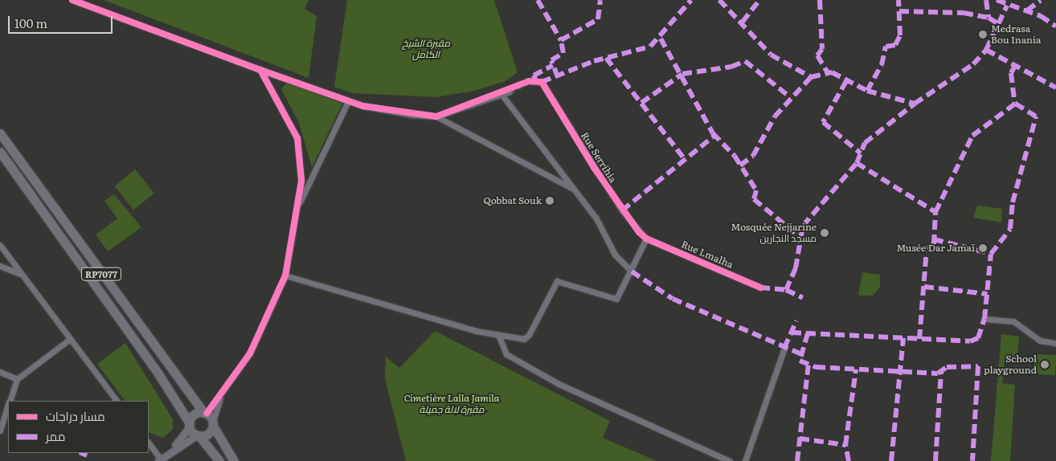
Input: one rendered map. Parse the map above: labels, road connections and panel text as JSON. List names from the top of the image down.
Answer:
{
  "streets": {
    "main road": ["RP7077"],
    "street": ["Rue Serrihia", "Rue Lmalha"]
  },
  "crossings": [
    ["Rue Serrihia", "Rue Lmalha"]
  ],
  "parks": ["مقبرة الشيخ الكامل", "Cimetière Lalla Jamila مقبرة لالة جميلة"],
  "places": [
    "Medrasa Bou Inania",
    "Qobbat Souk",
    "Mosquée Nejjarine مسجد النجارين",
    "Musée Dar Jamaï",
    "School playground"
  ],
  "legend": ["مسار دراجات", "ممر"],
  "scale_bar": "100 m"
}
